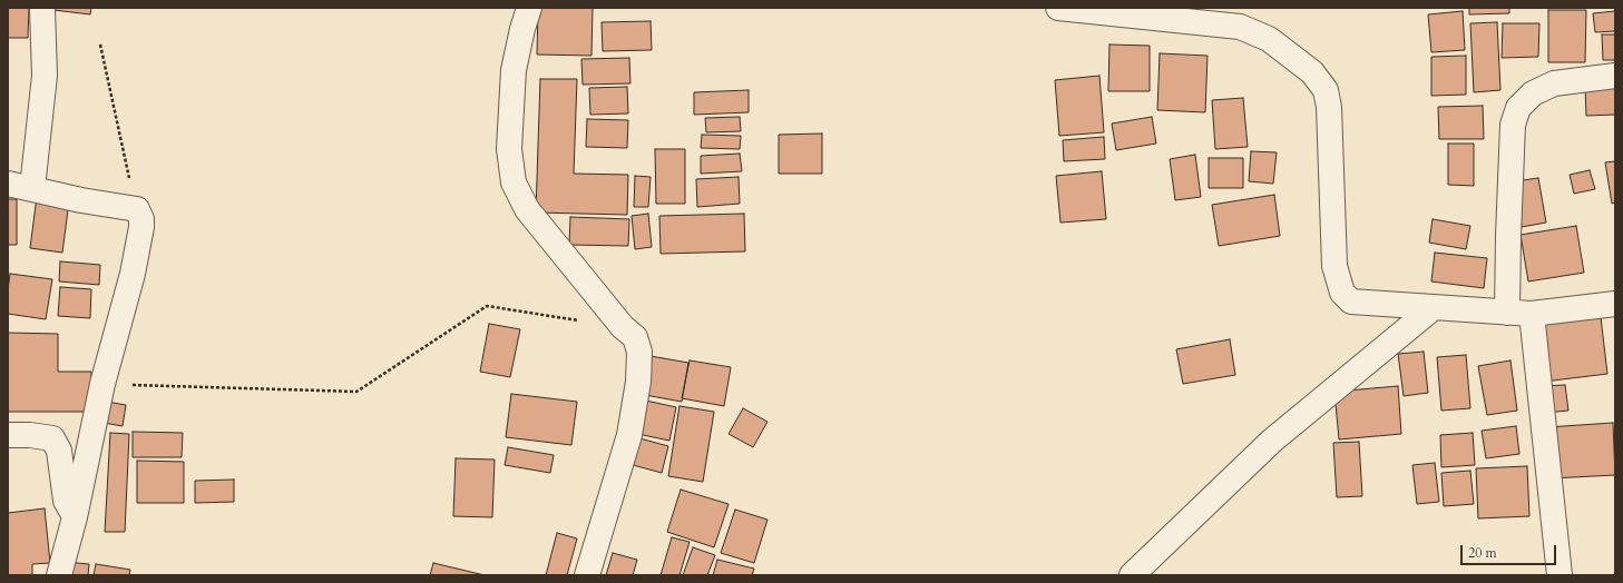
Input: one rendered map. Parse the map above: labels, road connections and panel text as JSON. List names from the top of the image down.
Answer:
{
  "scale_bar": "20 m"
}
